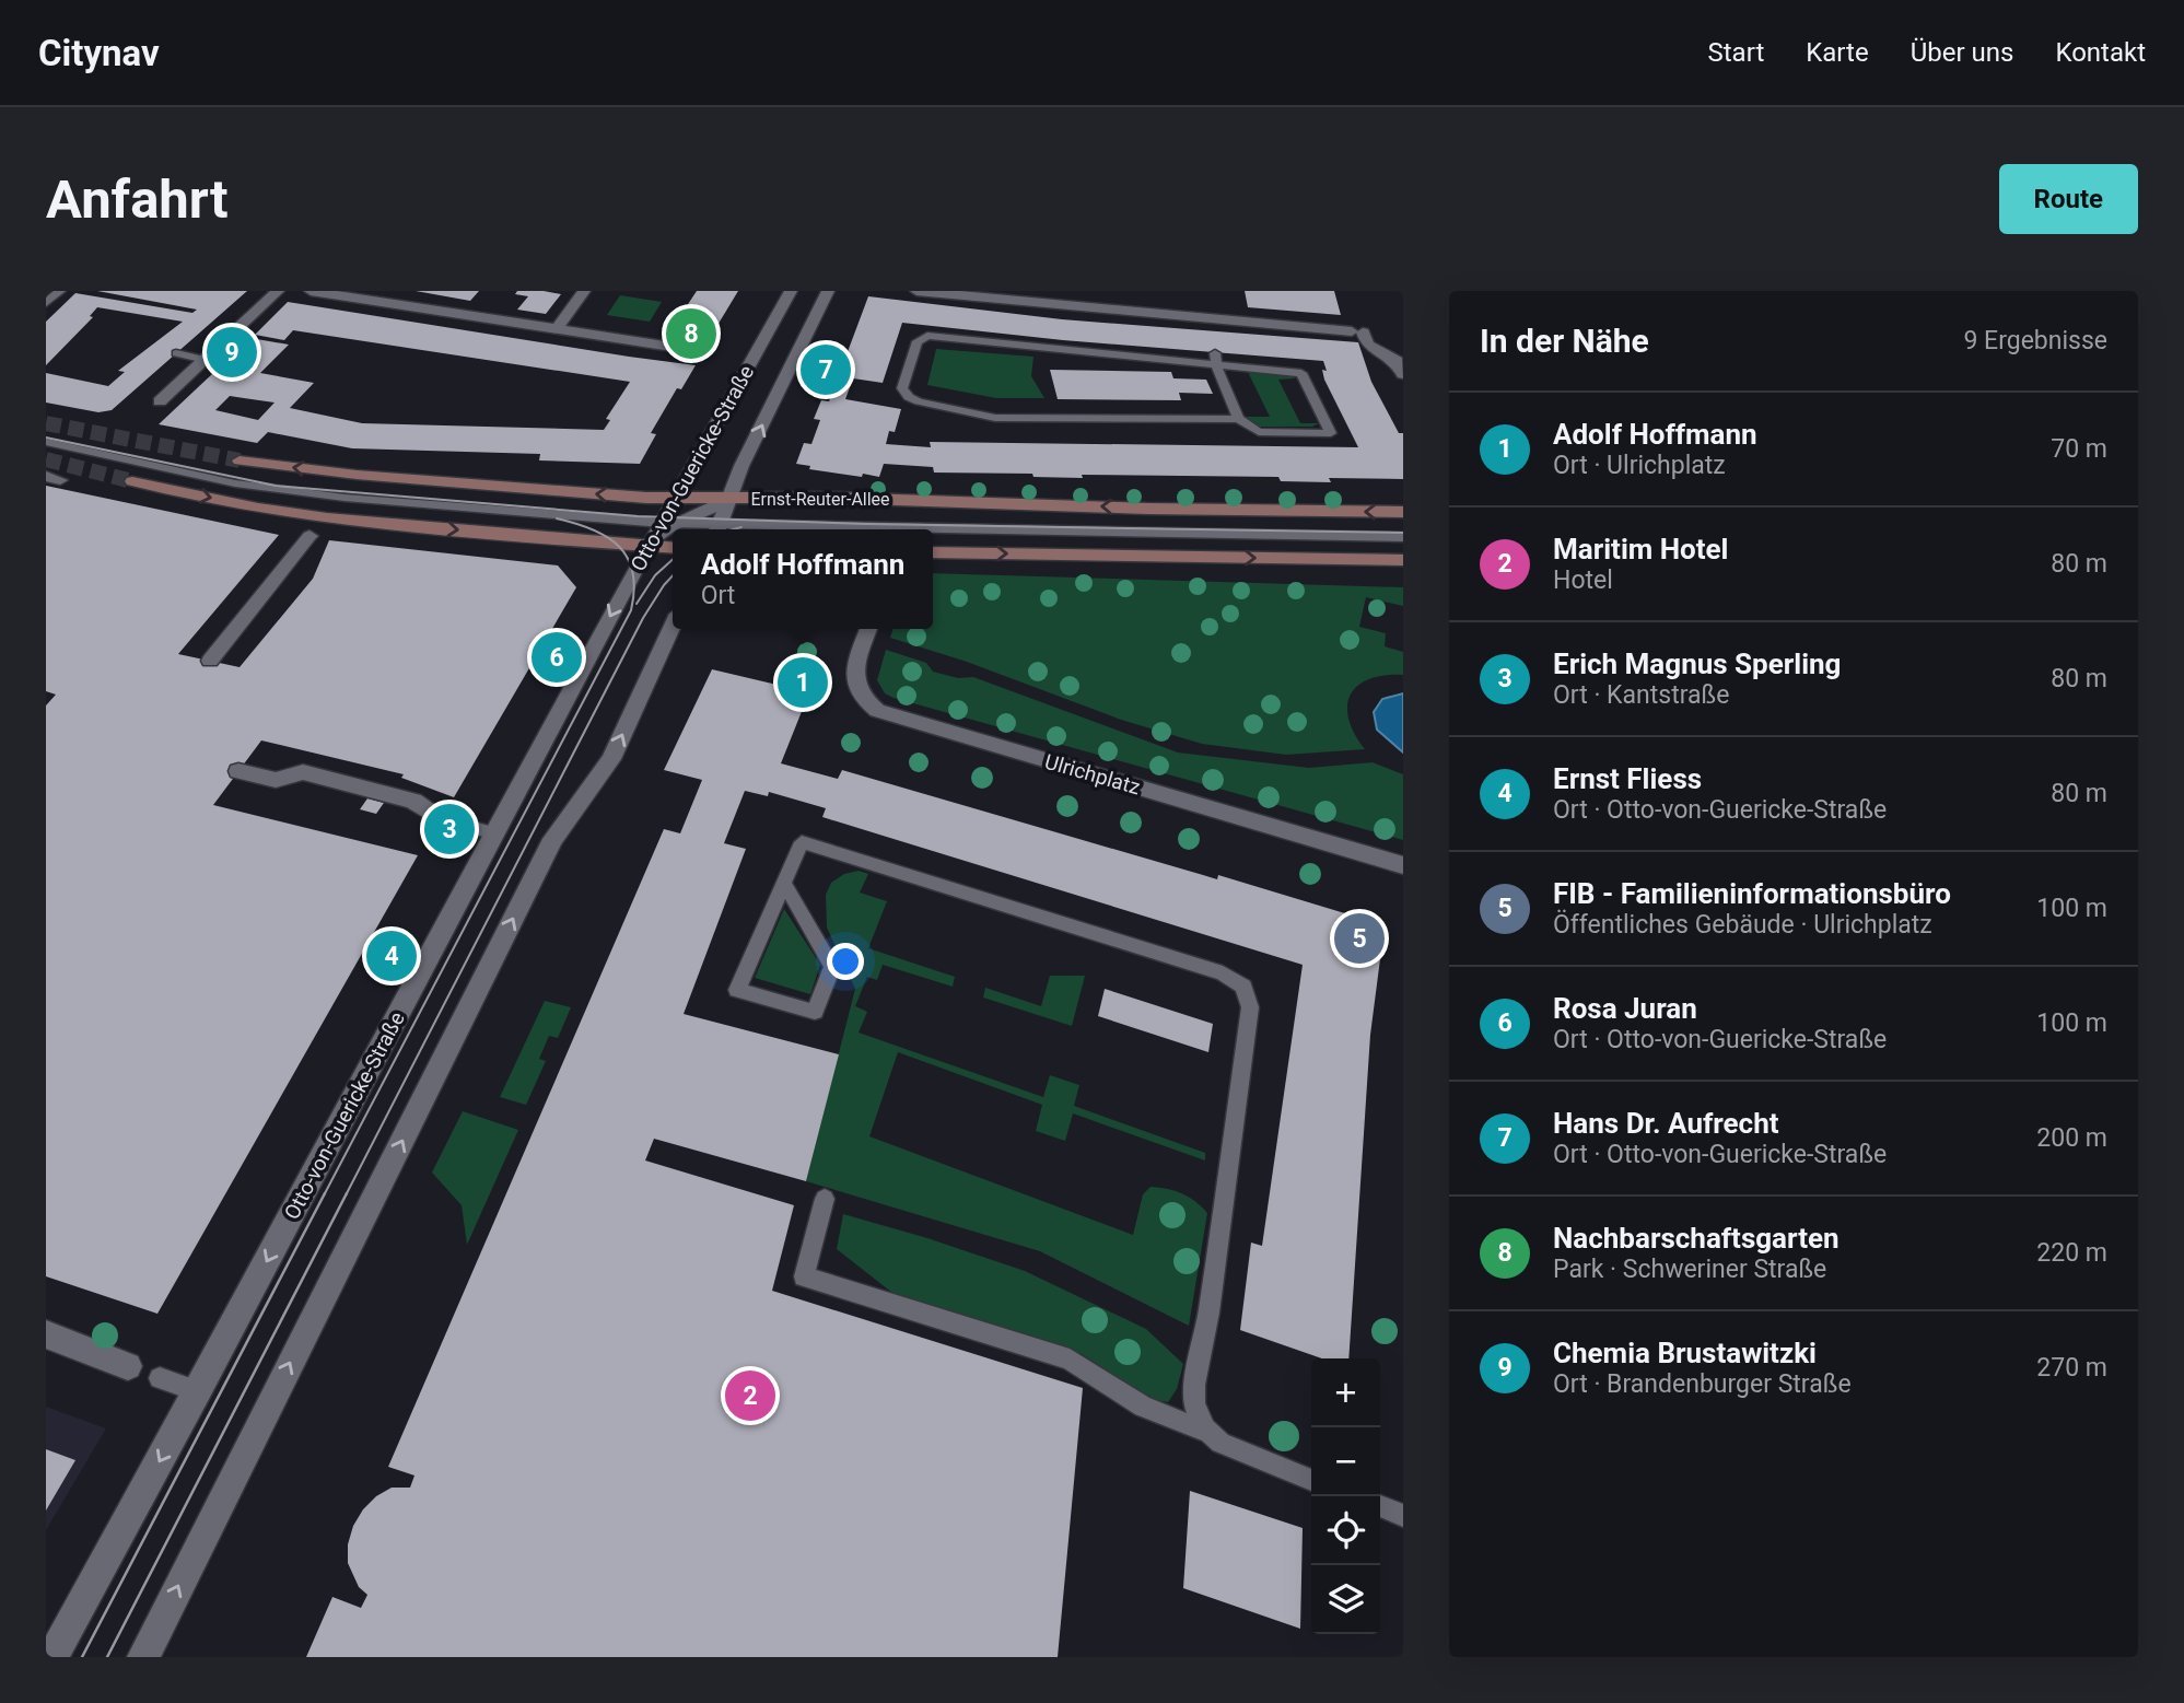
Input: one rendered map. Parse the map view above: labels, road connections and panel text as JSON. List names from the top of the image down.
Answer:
{
  "streets": {
    "main road": ["Ernst-Reuter-Allee"],
    "street": ["Otto-von-Guericke-Straße", "Ulrichplatz"]
  },
  "crossings": [
    ["Otto-von-Guericke-Straße", "Ernst-Reuter-Allee"]
  ],
  "page": {
    "header": "Citynav",
    "nav": [
      "Start",
      "Karte",
      "Über uns",
      "Kontakt"
    ],
    "buttons": "Route",
    "title": "Anfahrt",
    "heading": ["In der Nähe", "9 Ergebnisse"],
    "pins": [
      "8",
      "9",
      "7",
      "6",
      "1",
      "3",
      "5",
      "4",
      "2"
    ],
    "list": [
      {
        "mark": "1",
        "name": "Adolf Hoffmann",
        "note": "Ort · Ulrichplatz",
        "value": "70 m"
      },
      {
        "mark": "2",
        "name": "Maritim Hotel",
        "note": "Hotel",
        "value": "80 m"
      },
      {
        "mark": "3",
        "name": "Erich Magnus Sperling",
        "note": "Ort · Kantstraße",
        "value": "80 m"
      },
      {
        "mark": "4",
        "name": "Ernst Fliess",
        "note": "Ort · Otto-von-Guericke-Straße",
        "value": "80 m"
      },
      {
        "mark": "5",
        "name": "FIB - Familieninformationsbüro",
        "note": "Öffentliches Gebäude · Ulrichplatz",
        "value": "100 m"
      },
      {
        "mark": "6",
        "name": "Rosa Juran",
        "note": "Ort · Otto-von-Guericke-Straße",
        "value": "100 m"
      },
      {
        "mark": "7",
        "name": "Hans Dr. Aufrecht",
        "note": "Ort · Otto-von-Guericke-Straße",
        "value": "200 m"
      },
      {
        "mark": "8",
        "name": "Nachbarschaftsgarten",
        "note": "Park · Schweriner Straße",
        "value": "220 m"
      },
      {
        "mark": "9",
        "name": "Chemia Brustawitzki",
        "note": "Ort · Brandenburger Straße",
        "value": "270 m"
      }
    ],
    "popup": ["Adolf Hoffmann", "Ort"],
    "map_buttons": ["+", "−"]
  }
}
